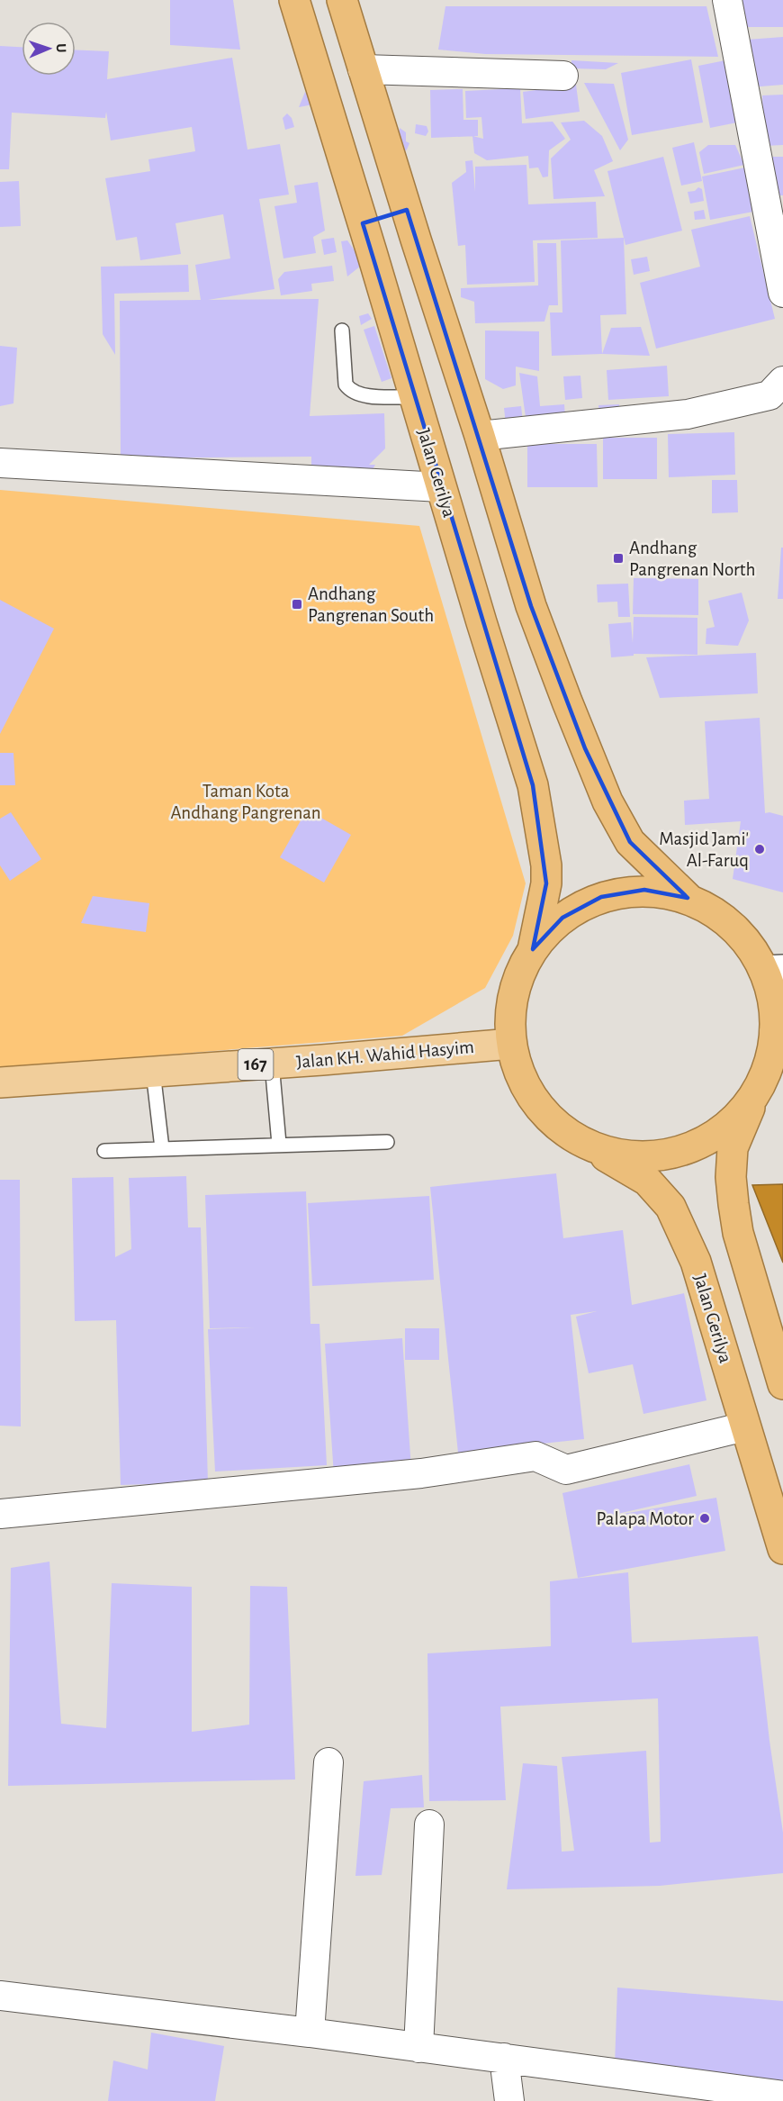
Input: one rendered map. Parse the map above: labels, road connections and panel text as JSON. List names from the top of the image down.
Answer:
{
  "streets": {
    "highway": ["Jalan Gerilya"],
    "main road": ["Jalan KH. Wahid Hasyim", "167"]
  },
  "parks": ["Taman Kota Andhang Pangrenan"],
  "places": {
    "transit": ["Andhang Pangrenan North", "Andhang Pangrenan South"],
    "other": ["Masjid Jami' Al-Faruq", "Palapa Motor"]
  },
  "north": "right"
}
